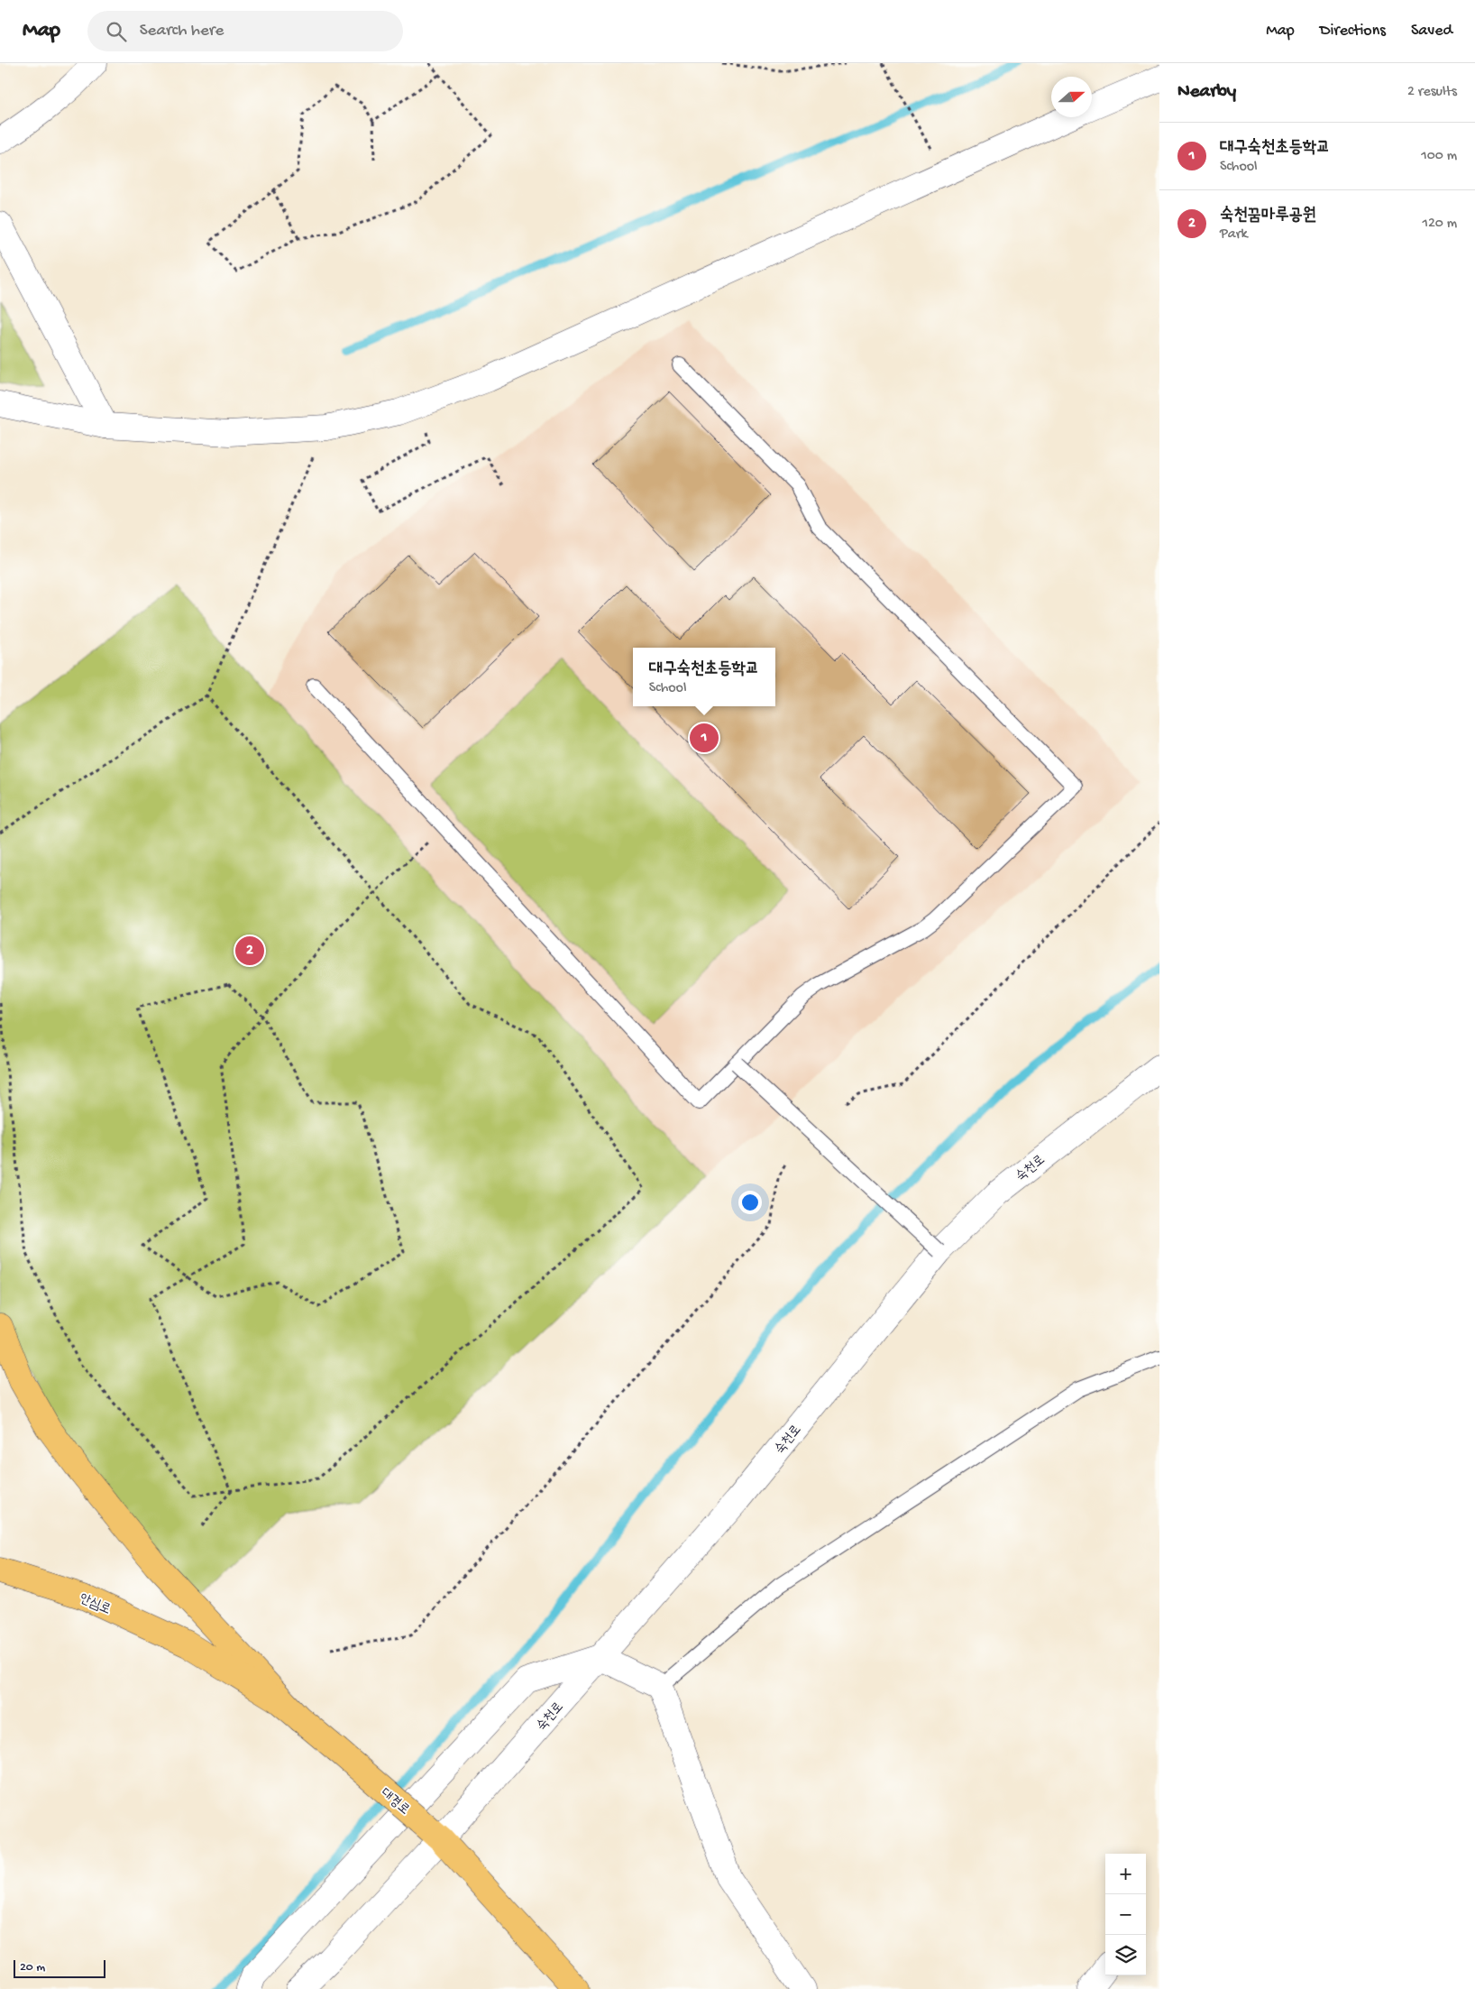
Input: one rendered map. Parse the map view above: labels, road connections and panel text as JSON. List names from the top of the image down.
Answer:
{
  "streets": {
    "main road": ["안심로", "대경로"],
    "street": ["숙천로"]
  },
  "crossings": [
    ["숙천로", "대경로"],
    ["안심로", "대경로"]
  ],
  "scale_bar": "20 m",
  "north": "right",
  "page": {
    "header": "Map",
    "search": "Search here",
    "nav": ["Map", "Directions", "Saved"],
    "heading": ["Nearby", "2 results"],
    "list": [
      {
        "mark": "1",
        "name": "대구숙천초등학교",
        "note": "School",
        "value": "100 m"
      },
      {
        "mark": "2",
        "name": "숙천꿈마루공원",
        "note": "Park",
        "value": "120 m"
      }
    ],
    "popup": ["대구숙천초등학교", "School"],
    "pins": ["1", "2"],
    "map_buttons": ["+", "−"],
    "scale": "20 m"
  }
}
